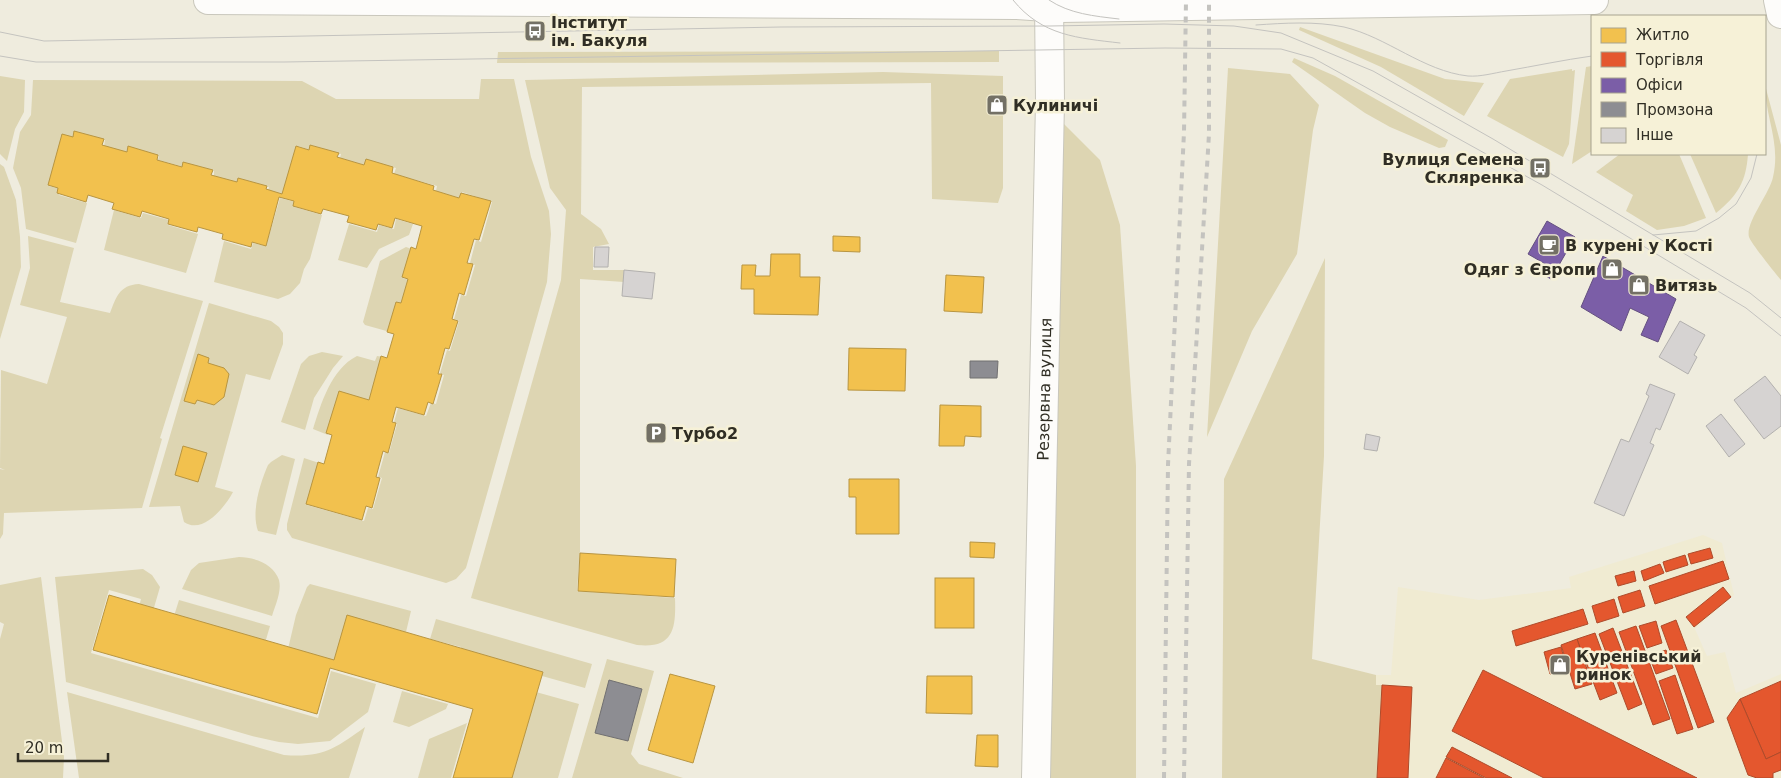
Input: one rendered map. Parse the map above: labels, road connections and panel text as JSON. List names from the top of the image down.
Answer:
{
  "streets": {
    "main road": ["Резервна вулиця"]
  },
  "places": {
    "bus stop": ["Інститут ім. Бакуля", "Вулиця Семена Скляренка"],
    "shop": [
      "Кулиничі",
      "Одяг з Європи",
      "Витязь",
      "Куренівський ринок"
    ],
    "cafe": ["В курені у Кості"],
    "parking": ["Турбо2"]
  },
  "legend": [
    "Житло",
    "Торгівля",
    "Офіси",
    "Промзона",
    "Інше"
  ],
  "scale_bar": "20 m"
}
